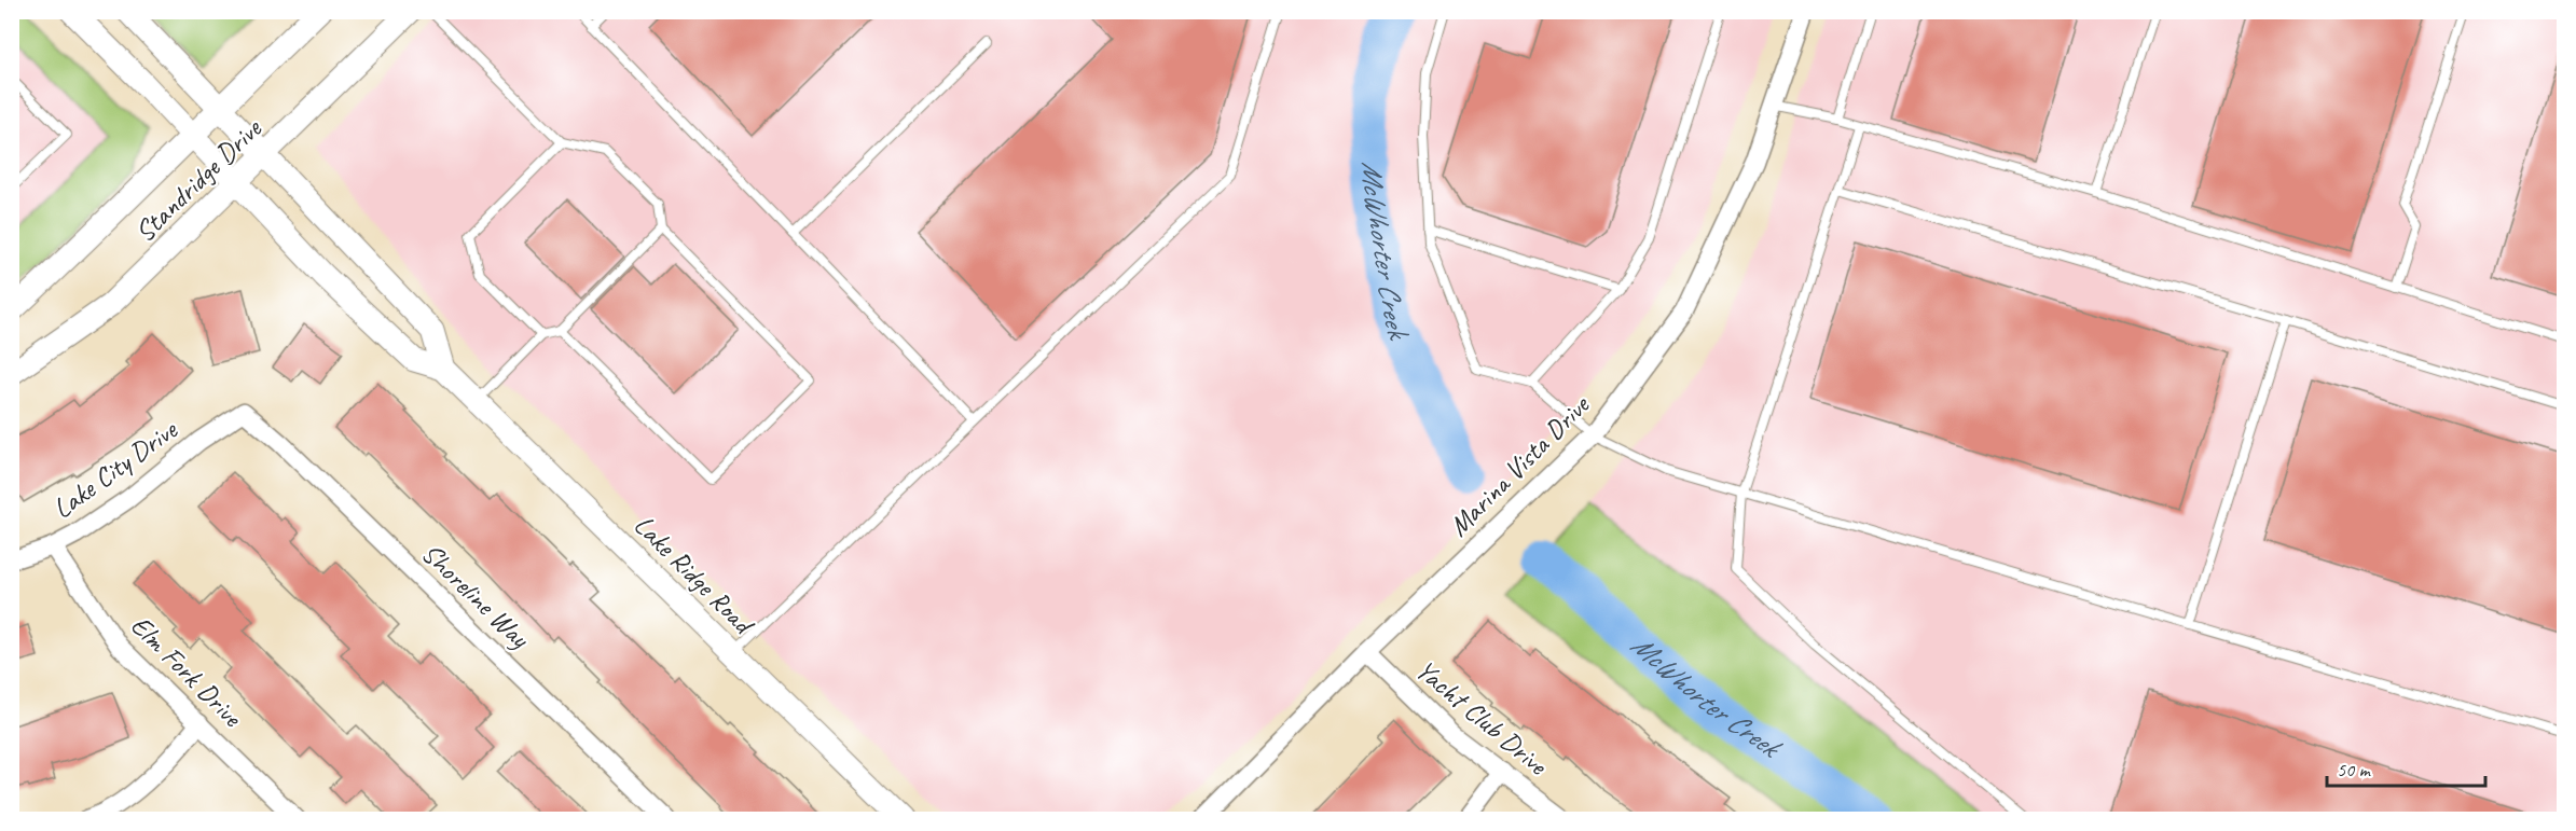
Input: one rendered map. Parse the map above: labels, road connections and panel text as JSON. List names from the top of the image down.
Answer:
{
  "streets": {
    "street": [
      "Standridge Drive",
      "Marina Vista Drive",
      "Lake City Drive",
      "Lake Ridge Road",
      "Shoreline Way",
      "Elm Fork Drive",
      "Yacht Club Drive"
    ]
  },
  "crossings": [
    ["Standridge Drive", "Lake Ridge Road"],
    ["Marina Vista Drive", "Yacht Club Drive"],
    ["Lake City Drive", "Shoreline Way"],
    ["Lake City Drive", "Elm Fork Drive"]
  ],
  "water": ["McWhorter Creek"],
  "scale_bar": "50 m"
}
